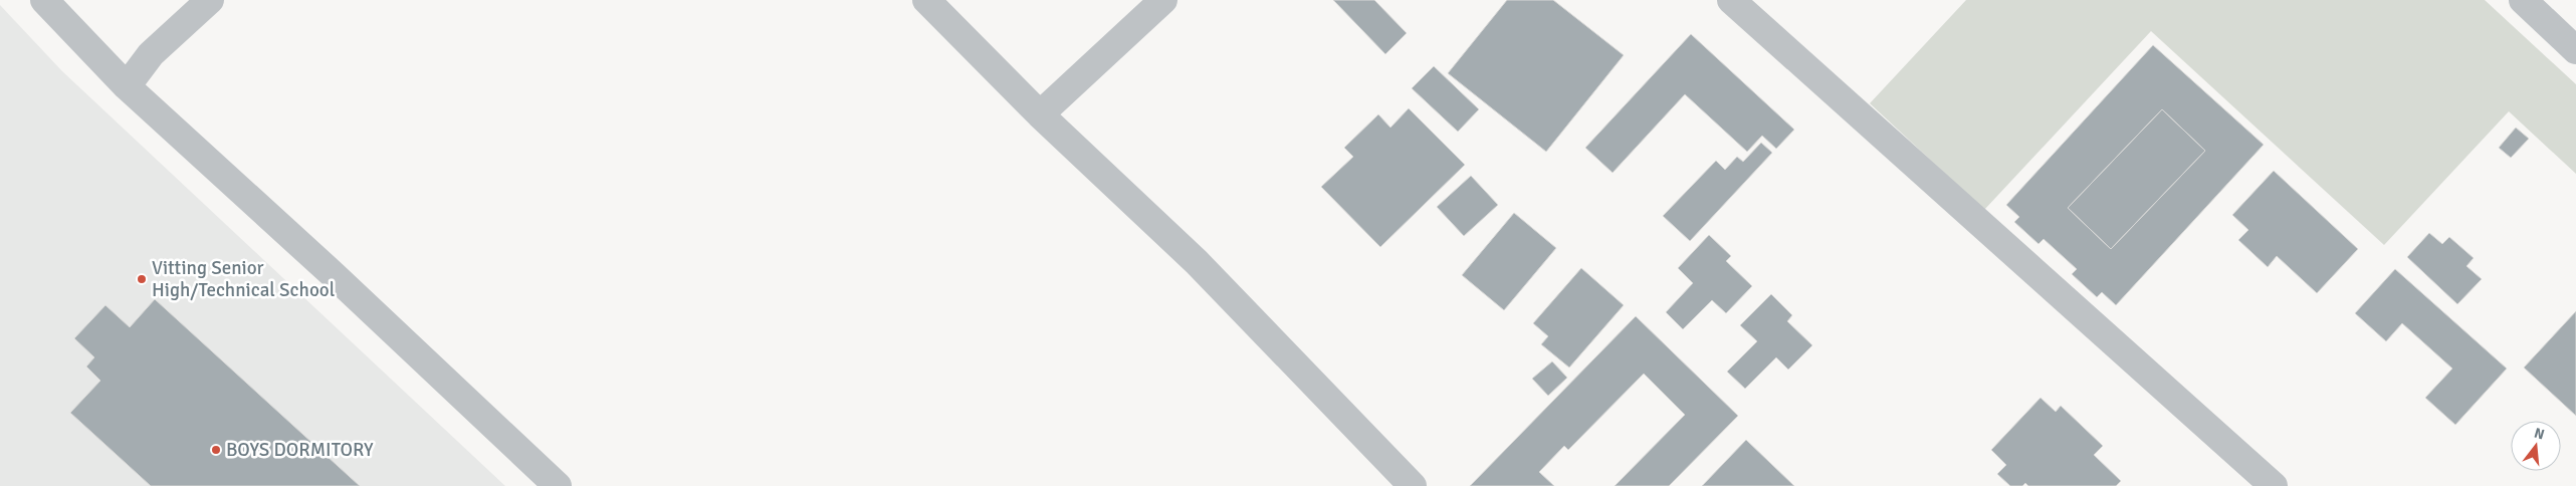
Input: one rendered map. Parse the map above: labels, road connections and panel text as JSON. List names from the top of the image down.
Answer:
{
  "places": ["Vitting Senior High/Technical School", "BOYS DORMITORY"],
  "north": "top"
}
